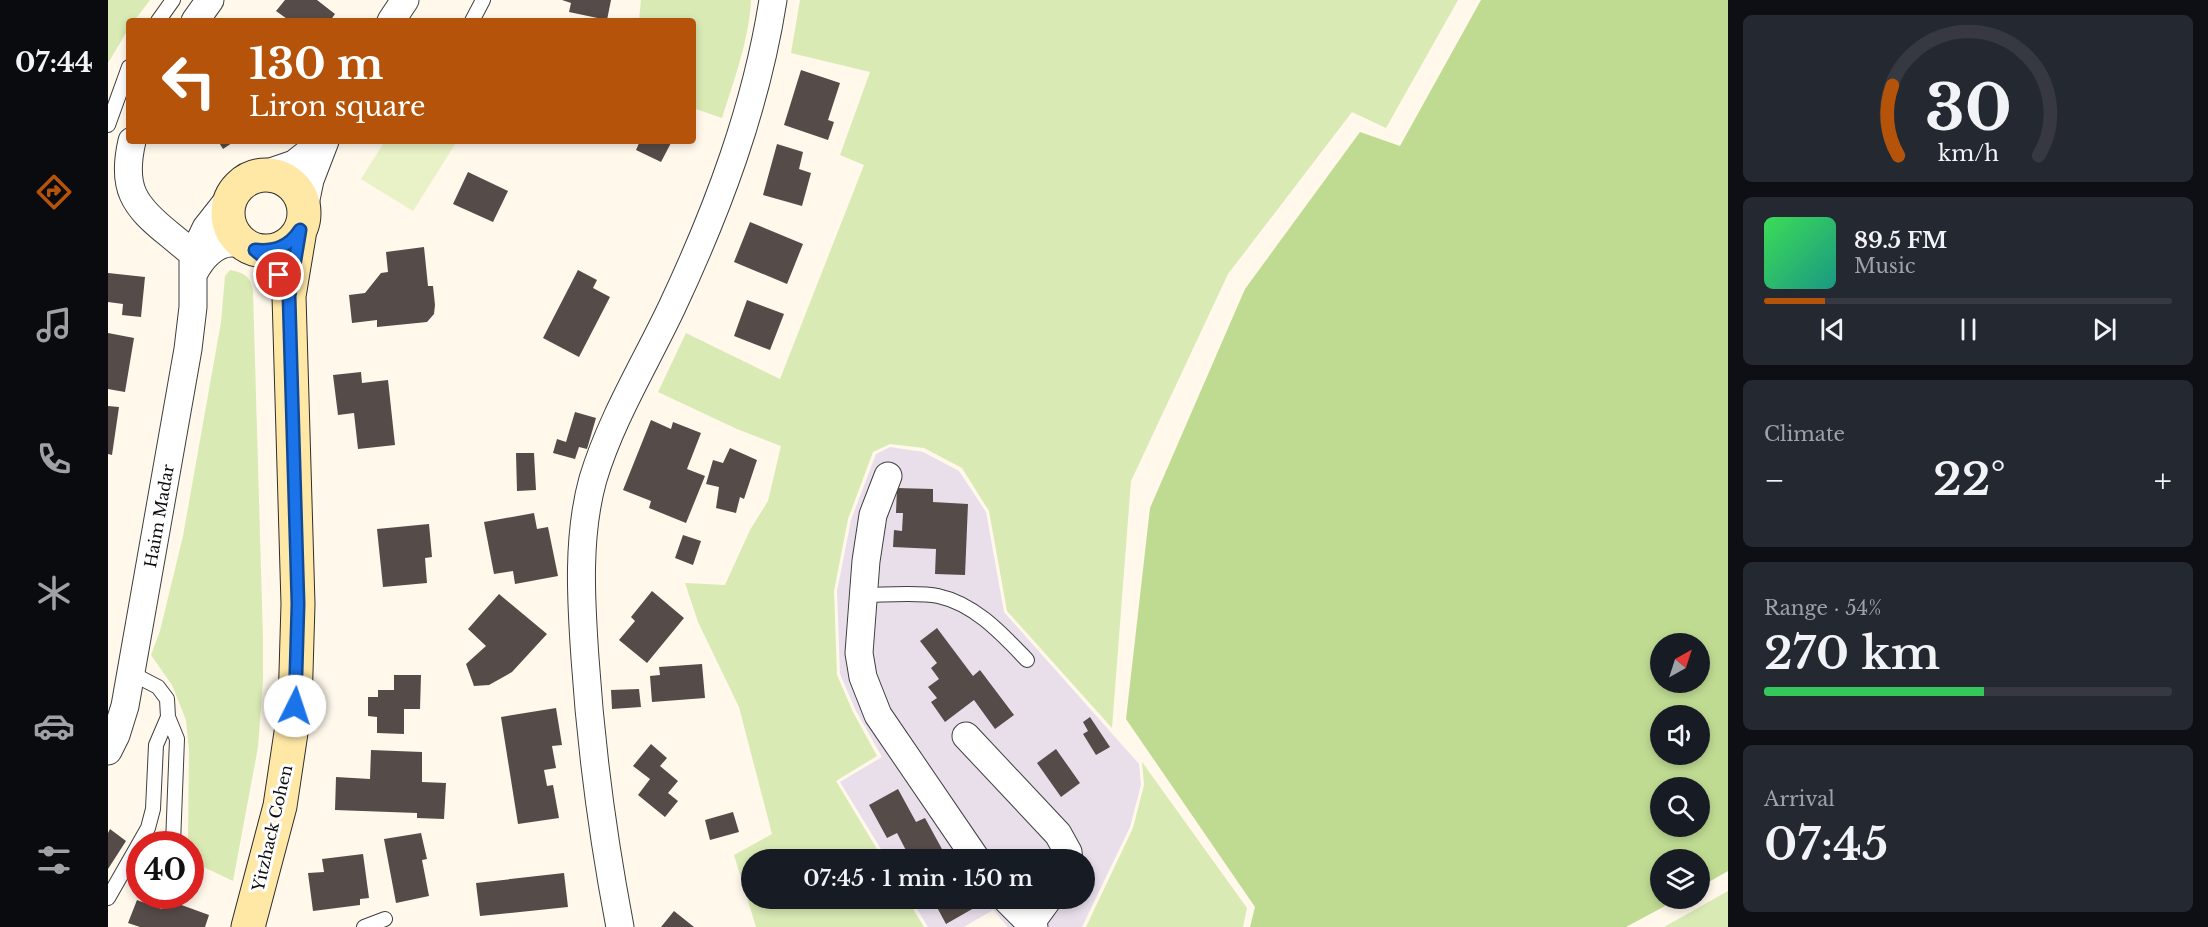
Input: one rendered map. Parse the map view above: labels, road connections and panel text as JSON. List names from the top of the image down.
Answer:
{
  "streets": {
    "street": ["Haim Madar", "Yitzhack Cohen"]
  },
  "crossings": [
    ["Haim Madar", "Yitzhack Cohen"]
  ],
  "north": "top right",
  "page": {
    "tabs": "07:44",
    "turn": ["130 m", "Liron square"],
    "song": ["89.5 FM", "Music"],
    "tile": [
      "Climate",
      ["Range · 54%", "270 km"],
      ["Arrival", "07:45"]
    ],
    "heat": ["−", "22°", "+"],
    "limit": "40",
    "trip": "07:45 · 1 min · 150 m",
    "gauge": ["30", "km/h"]
  }
}
